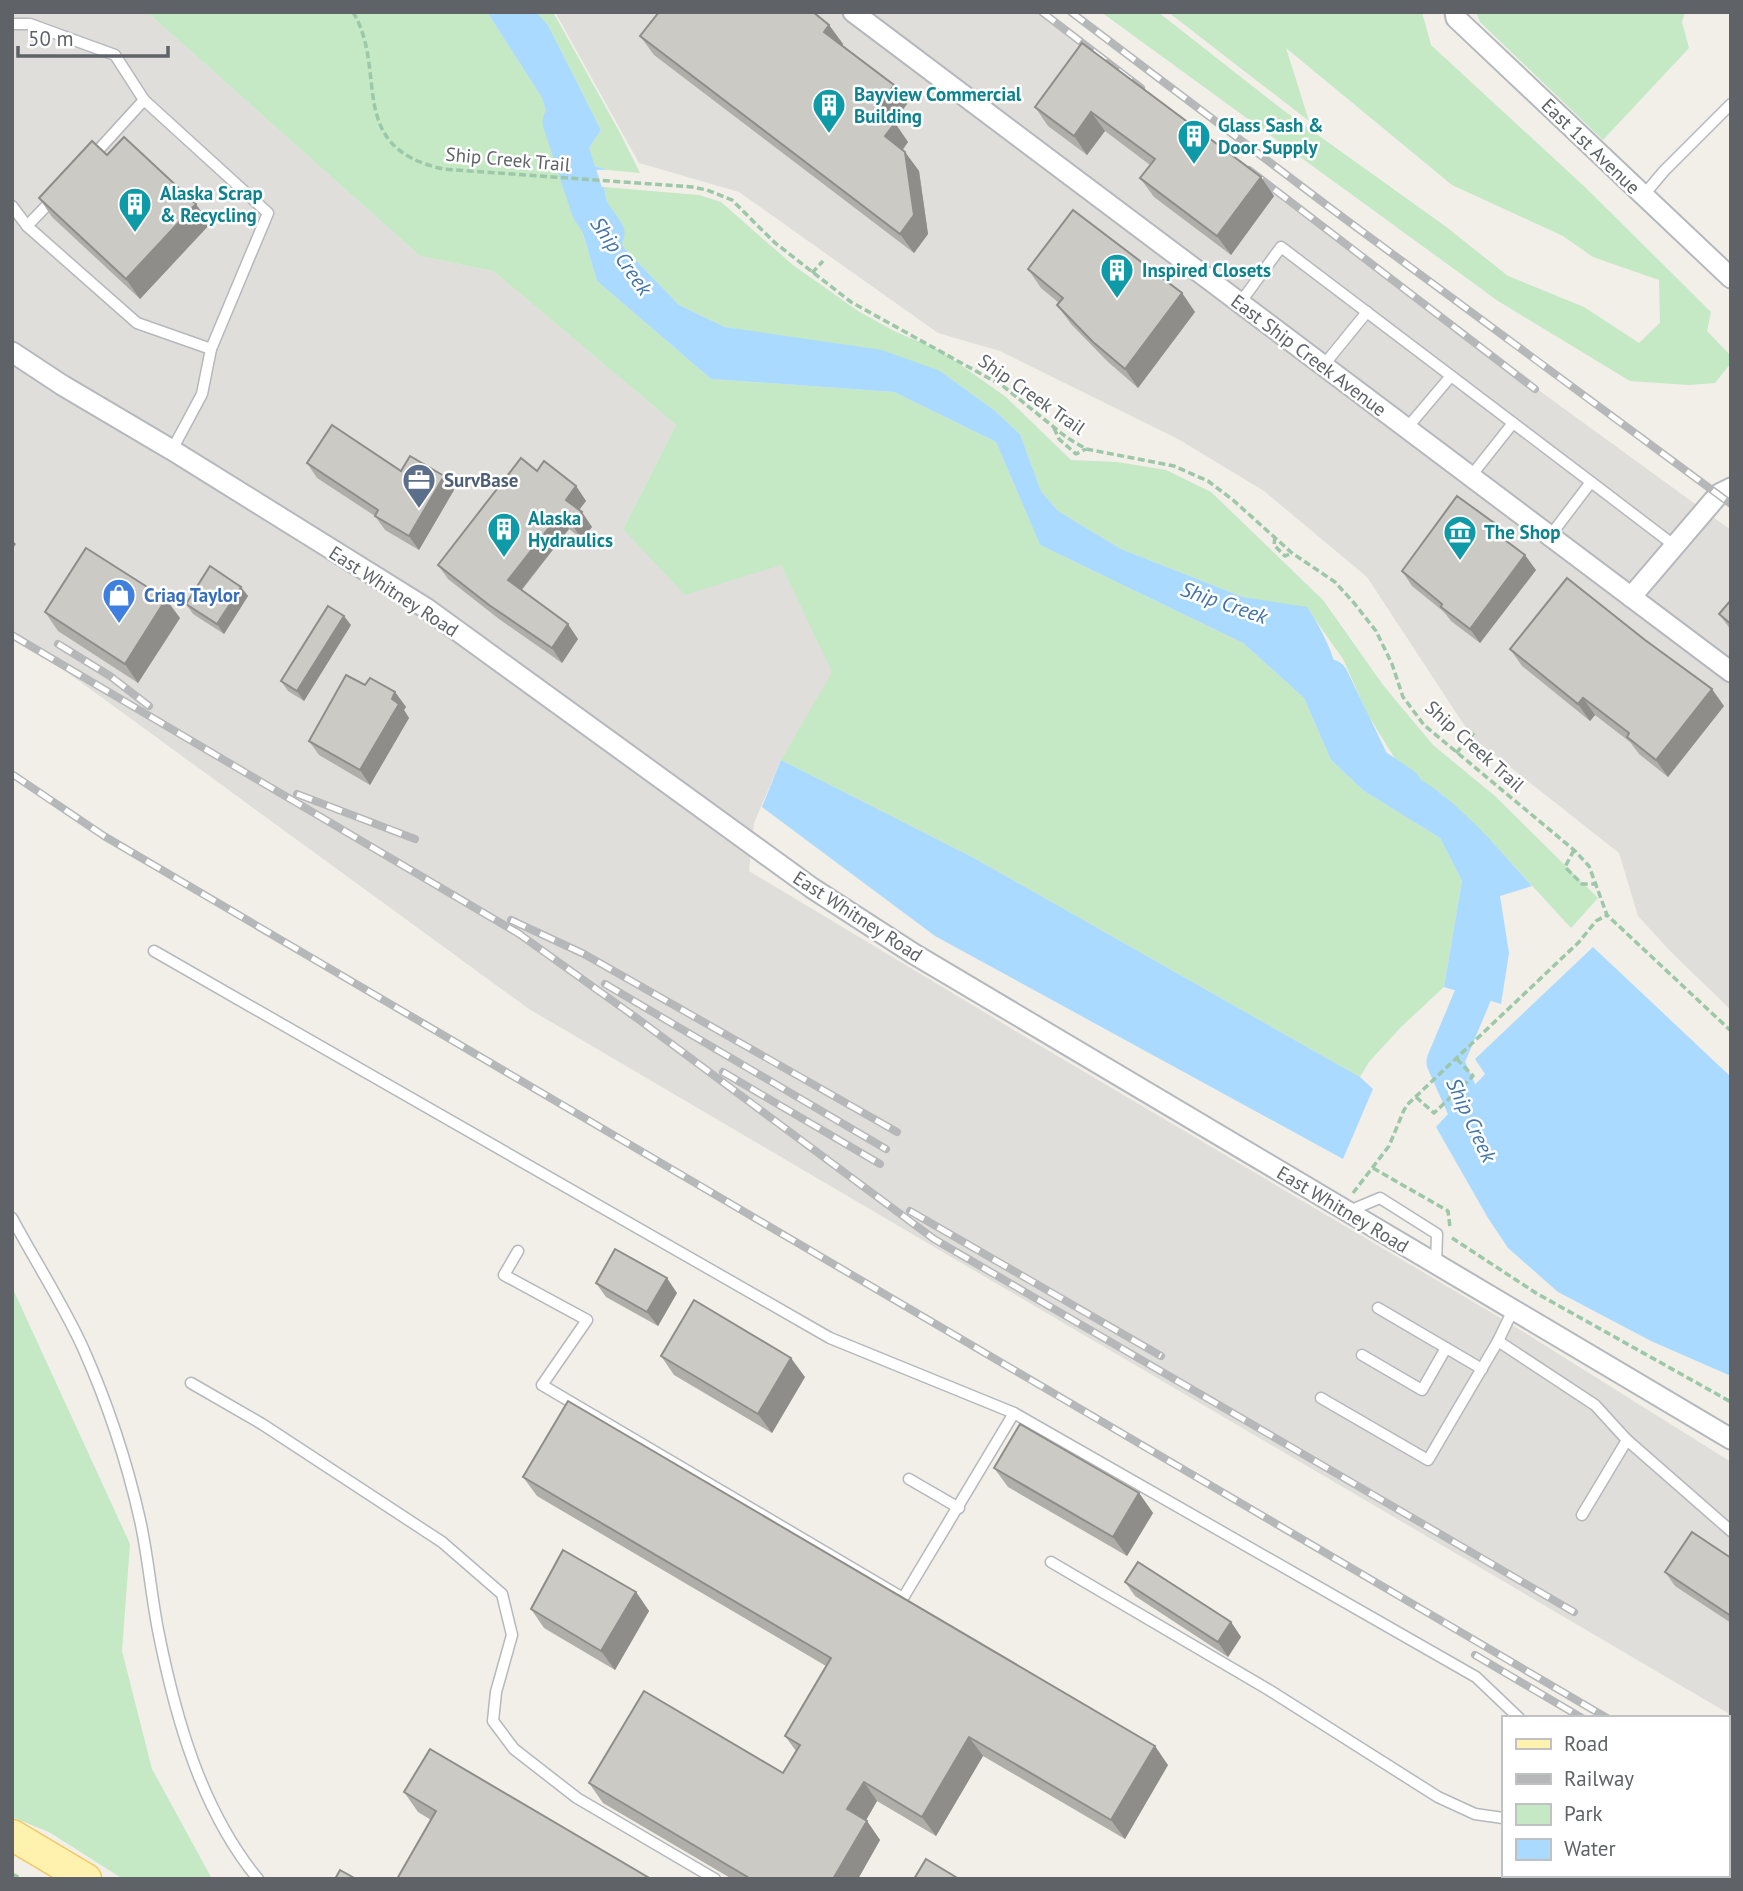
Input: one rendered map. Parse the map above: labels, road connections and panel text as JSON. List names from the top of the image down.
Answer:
{
  "streets": {
    "street": ["East 1st Avenue", "East Ship Creek Avenue", "East Whitney Road"],
    "path": ["Ship Creek Trail"]
  },
  "water": ["Ship Creek"],
  "places": {
    "building": [
      "Bayview Commercial Building",
      "Glass Sash & Door Supply",
      "Alaska Scrap & Recycling",
      "Inspired Closets",
      "Alaska Hydraulics"
    ],
    "office": ["SurvBase"],
    "museum": ["The Shop"],
    "shop": ["Criag Taylor"]
  },
  "legend": [
    "Road",
    "Railway",
    "Park",
    "Water"
  ],
  "scale_bar": "50 m"
}
